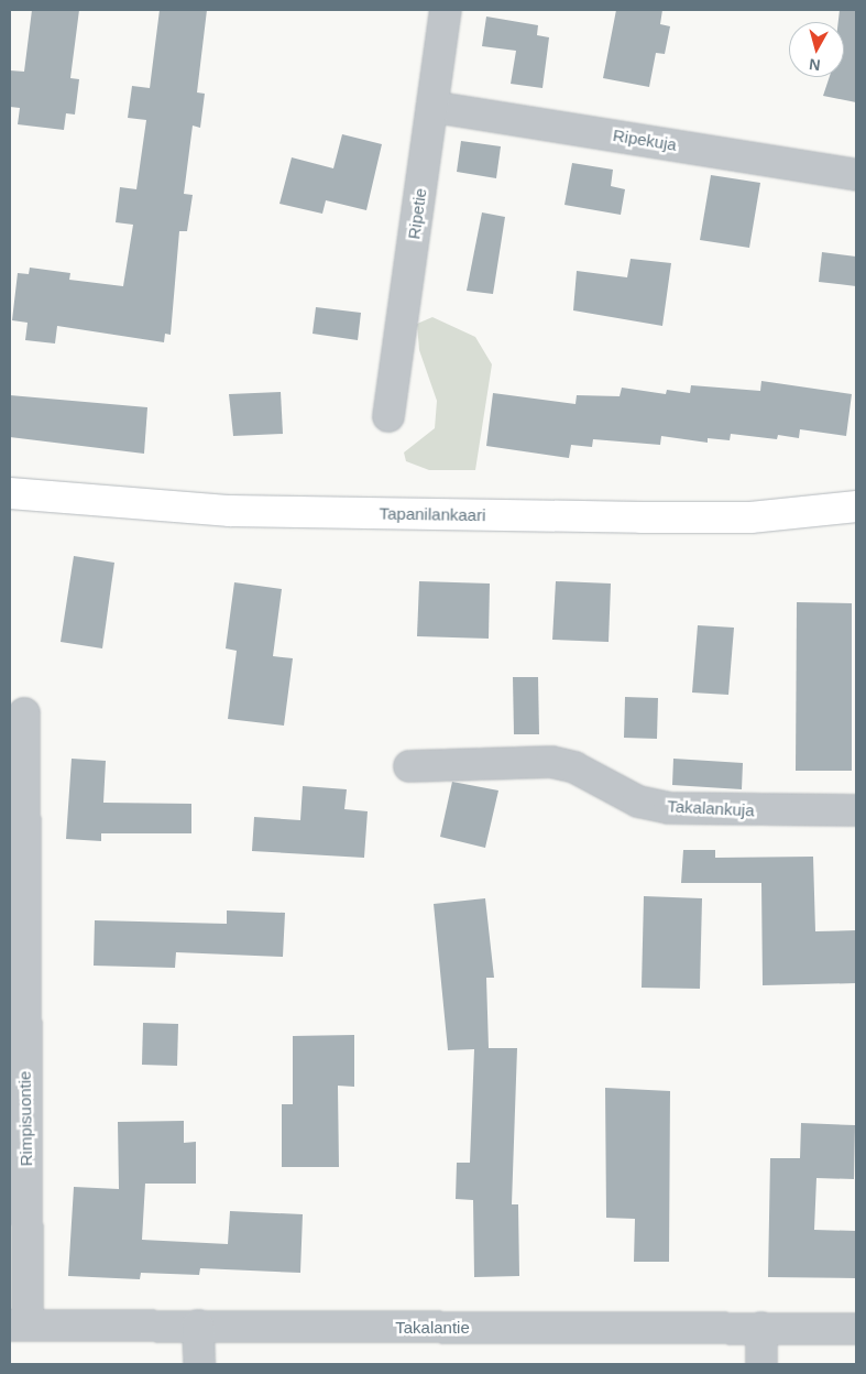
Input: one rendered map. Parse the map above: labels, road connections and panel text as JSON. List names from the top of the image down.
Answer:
{
  "streets": {
    "main road": ["Tapanilankaari"],
    "street": [
      "Ripekuja",
      "Ripetie",
      "Takalankuja",
      "Rimpisuontie",
      "Takalantie"
    ]
  },
  "crossings": [
    ["Ripekuja", "Ripetie"],
    ["Rimpisuontie", "Takalantie"]
  ],
  "north": "bottom"
}
